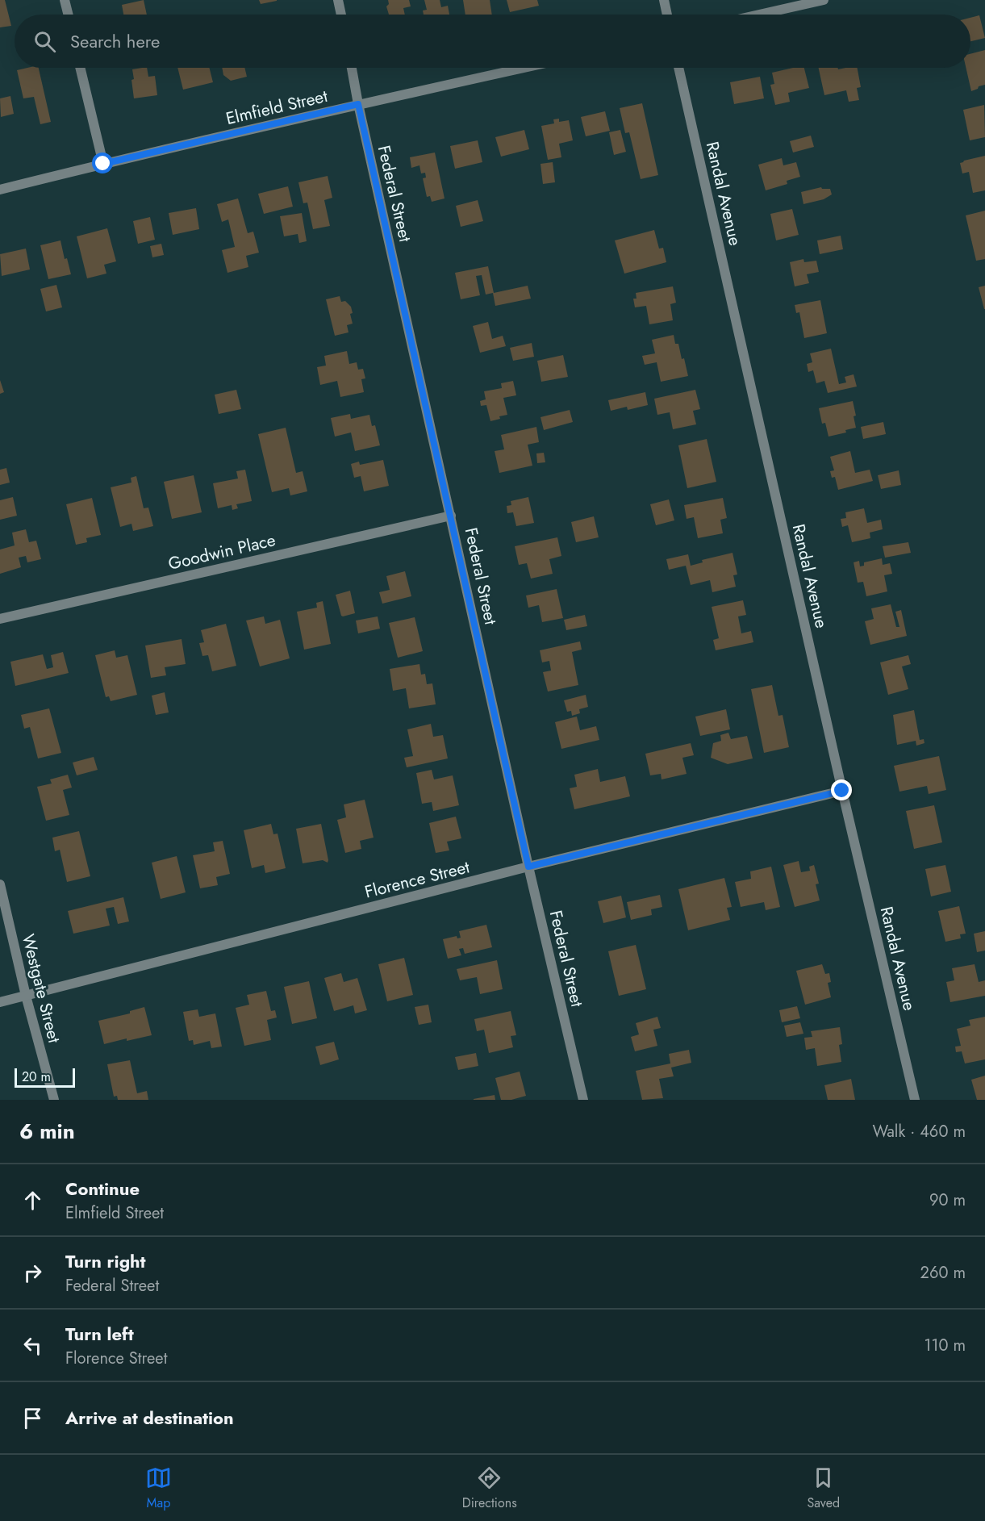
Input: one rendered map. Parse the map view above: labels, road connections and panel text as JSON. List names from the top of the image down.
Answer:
{
  "streets": {
    "street": [
      "Elmfield Street",
      "Federal Street",
      "Randal Avenue",
      "Goodwin Place",
      "Florence Street",
      "Westgate Street"
    ]
  },
  "crossings": [
    ["Elmfield Street", "Federal Street"],
    ["Federal Street", "Goodwin Place"],
    ["Federal Street", "Florence Street"],
    ["Randal Avenue", "Florence Street"],
    ["Florence Street", "Westgate Street"]
  ],
  "scale_bar": "20 m",
  "page": {
    "search": "Search here",
    "scale": "20 m",
    "heading": ["6 min", "Walk · 460 m"],
    "list": [
      ["Continue", "Elmfield Street", "90 m"],
      ["Turn right", "Federal Street", "260 m"],
      ["Turn left", "Florence Street", "110 m"],
      "Arrive at destination"
    ],
    "nav": ["Map", "Directions", "Saved"]
  }
}
